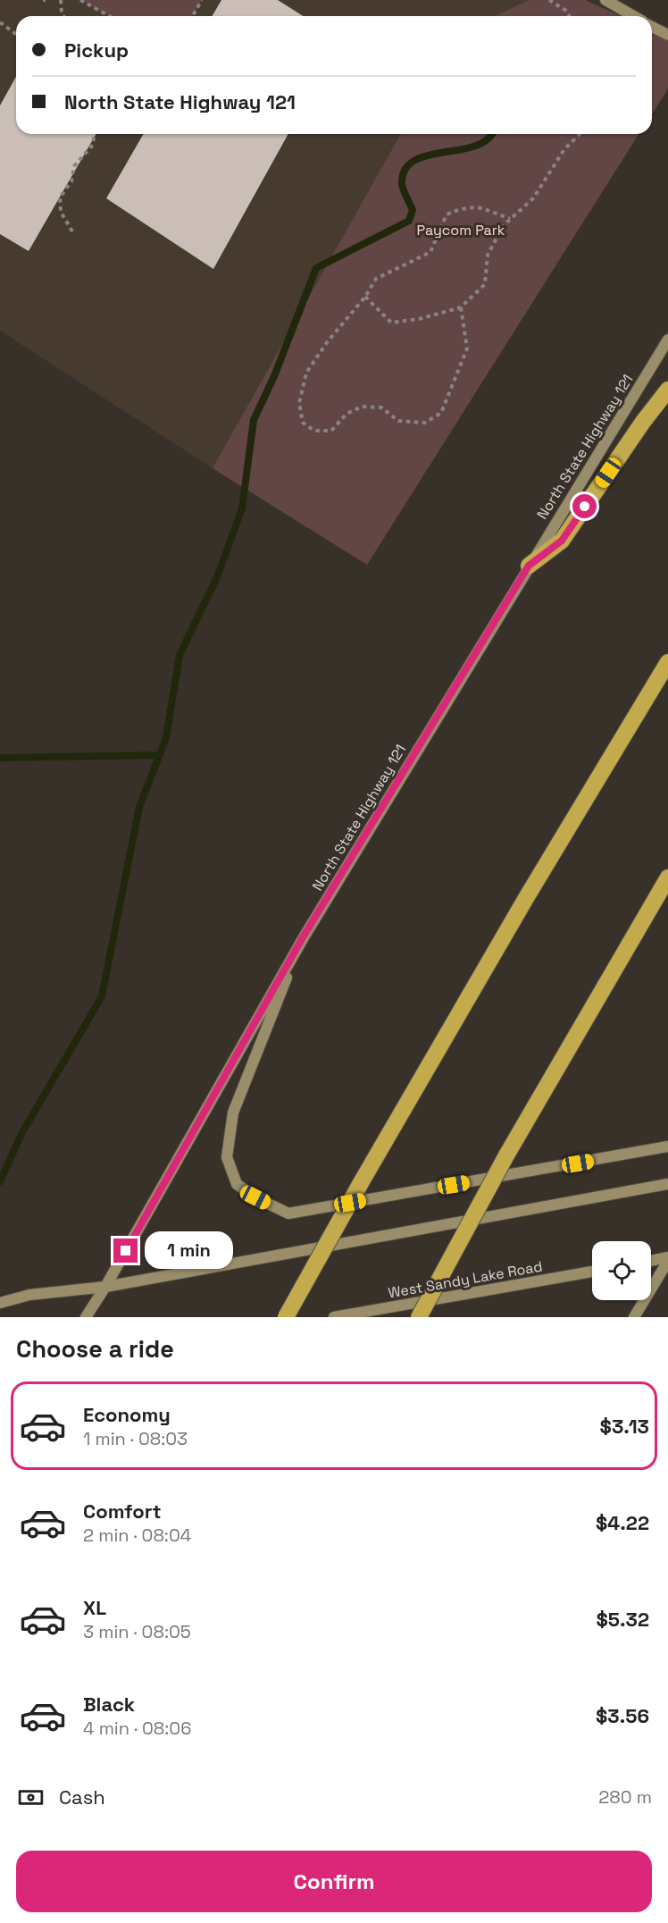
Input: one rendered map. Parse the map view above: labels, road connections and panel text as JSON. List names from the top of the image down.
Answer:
{
  "streets": {
    "main road": ["North State Highway 121", "West Sandy Lake Road"]
  },
  "parks": ["Paycom Park"],
  "page": {
    "banner": ["Pickup", "North State Highway 121"],
    "bubble": "1 min",
    "heading": "Choose a ride",
    "list": [
      {
        "name": "Economy",
        "note": "1 min · 08:03",
        "value": "$3.13"
      },
      {
        "name": "Comfort",
        "note": "2 min · 08:04",
        "value": "$4.22"
      },
      {
        "name": "XL",
        "note": "3 min · 08:05",
        "value": "$5.32"
      },
      {
        "name": "Black",
        "note": "4 min · 08:06",
        "value": "$3.56"
      }
    ],
    "pay": ["Cash", "280 m"],
    "buttons": "Confirm"
  }
}
